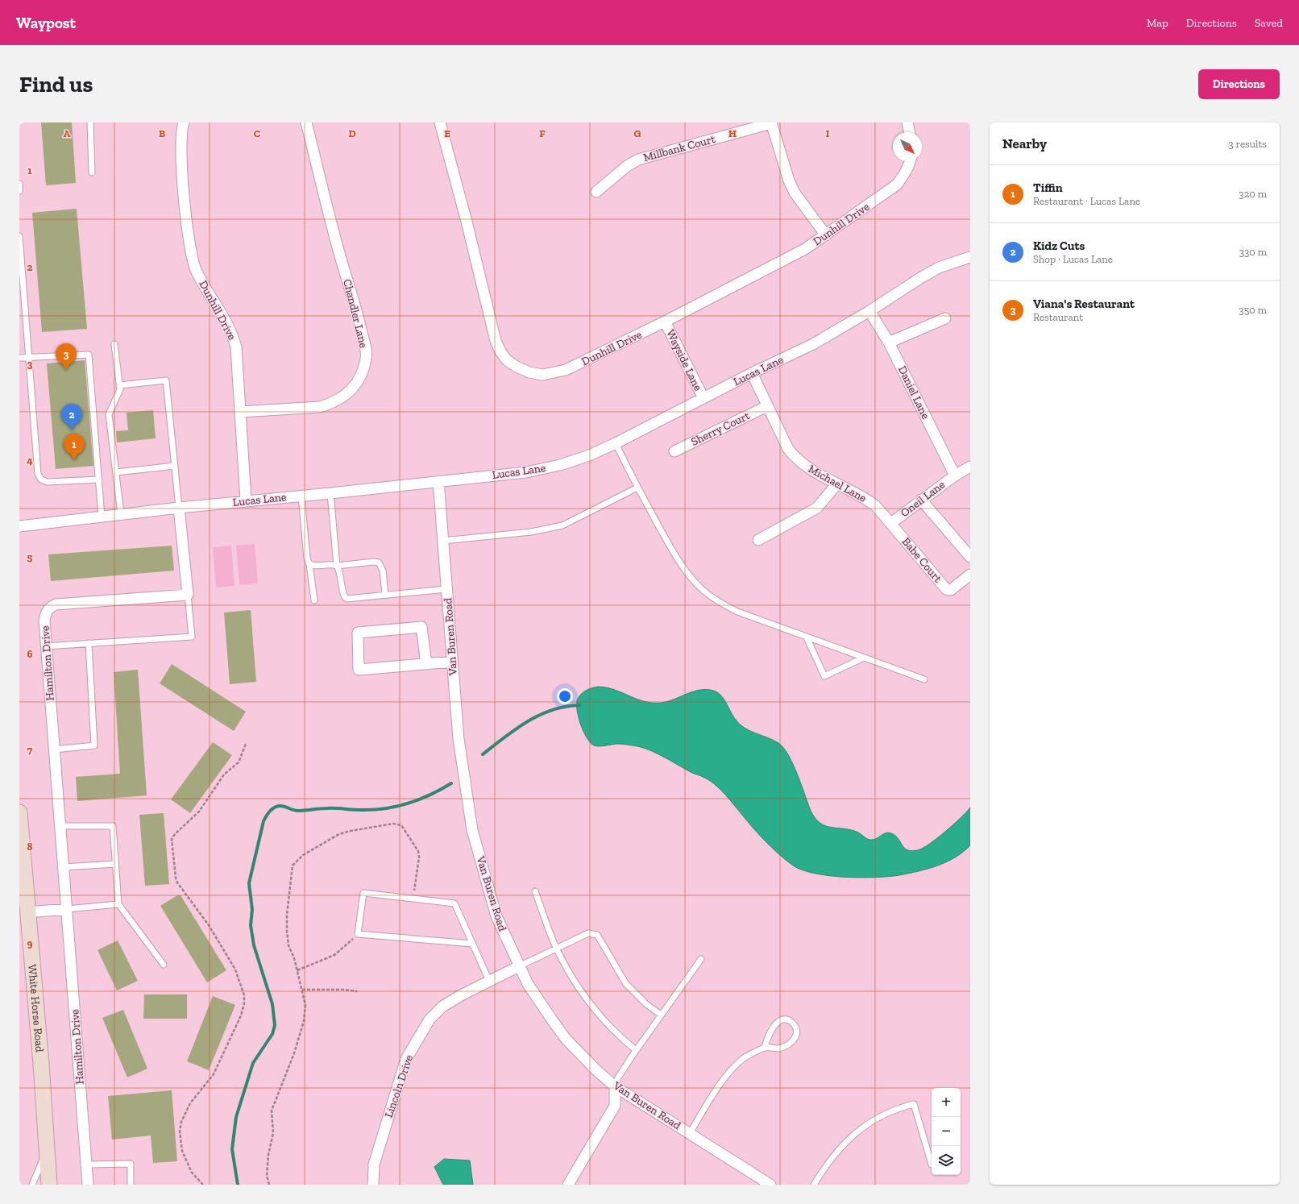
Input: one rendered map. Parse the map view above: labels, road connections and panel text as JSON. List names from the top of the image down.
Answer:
{
  "streets": {
    "main road": ["White Horse Road"],
    "street": [
      "Millbank Court",
      "Dunhill Drive",
      "Chandler Lane",
      "Wayside Lane",
      "Lucas Lane",
      "Daniel Lane",
      "Sherry Court",
      "Michael Lane",
      "Oneil Lane",
      "Babe Court",
      "Van Buren Road",
      "Hamilton Drive",
      "Lincoln Drive"
    ]
  },
  "crossings": [
    ["Dunhill Drive", "Chandler Lane"],
    ["Dunhill Drive", "Wayside Lane"],
    ["Dunhill Drive", "Lucas Lane"],
    ["Wayside Lane", "Lucas Lane"],
    ["Lucas Lane", "Daniel Lane"],
    ["Lucas Lane", "Michael Lane"],
    ["Lucas Lane", "Van Buren Road"],
    ["Daniel Lane", "Oneil Lane"],
    ["Sherry Court", "Michael Lane"],
    ["Michael Lane", "Oneil Lane"],
    ["Michael Lane", "Babe Court"],
    ["Oneil Lane", "Babe Court"],
    ["Van Buren Road", "Lincoln Drive"]
  ],
  "north": "bottom right",
  "page": {
    "header": "Waypost",
    "nav": ["Map", "Directions", "Saved"],
    "buttons": "Directions",
    "title": "Find us",
    "heading": ["Nearby", "3 results"],
    "list": [
      {
        "mark": "1",
        "name": "Tiffin",
        "note": "Restaurant · Lucas Lane",
        "value": "320 m"
      },
      {
        "mark": "2",
        "name": "Kidz Cuts",
        "note": "Shop · Lucas Lane",
        "value": "330 m"
      },
      {
        "mark": "3",
        "name": "Viana's Restaurant",
        "note": "Restaurant",
        "value": "350 m"
      }
    ],
    "pins": ["3", "2", "1"],
    "map_buttons": ["+", "−"]
  },
  "grid": {
    "columns": [
      "A",
      "B",
      "C",
      "D",
      "E",
      "F",
      "G",
      "H",
      "I"
    ],
    "rows": [
      "1",
      "2",
      "3",
      "4",
      "5",
      "6",
      "7",
      "8",
      "9"
    ]
  }
}
